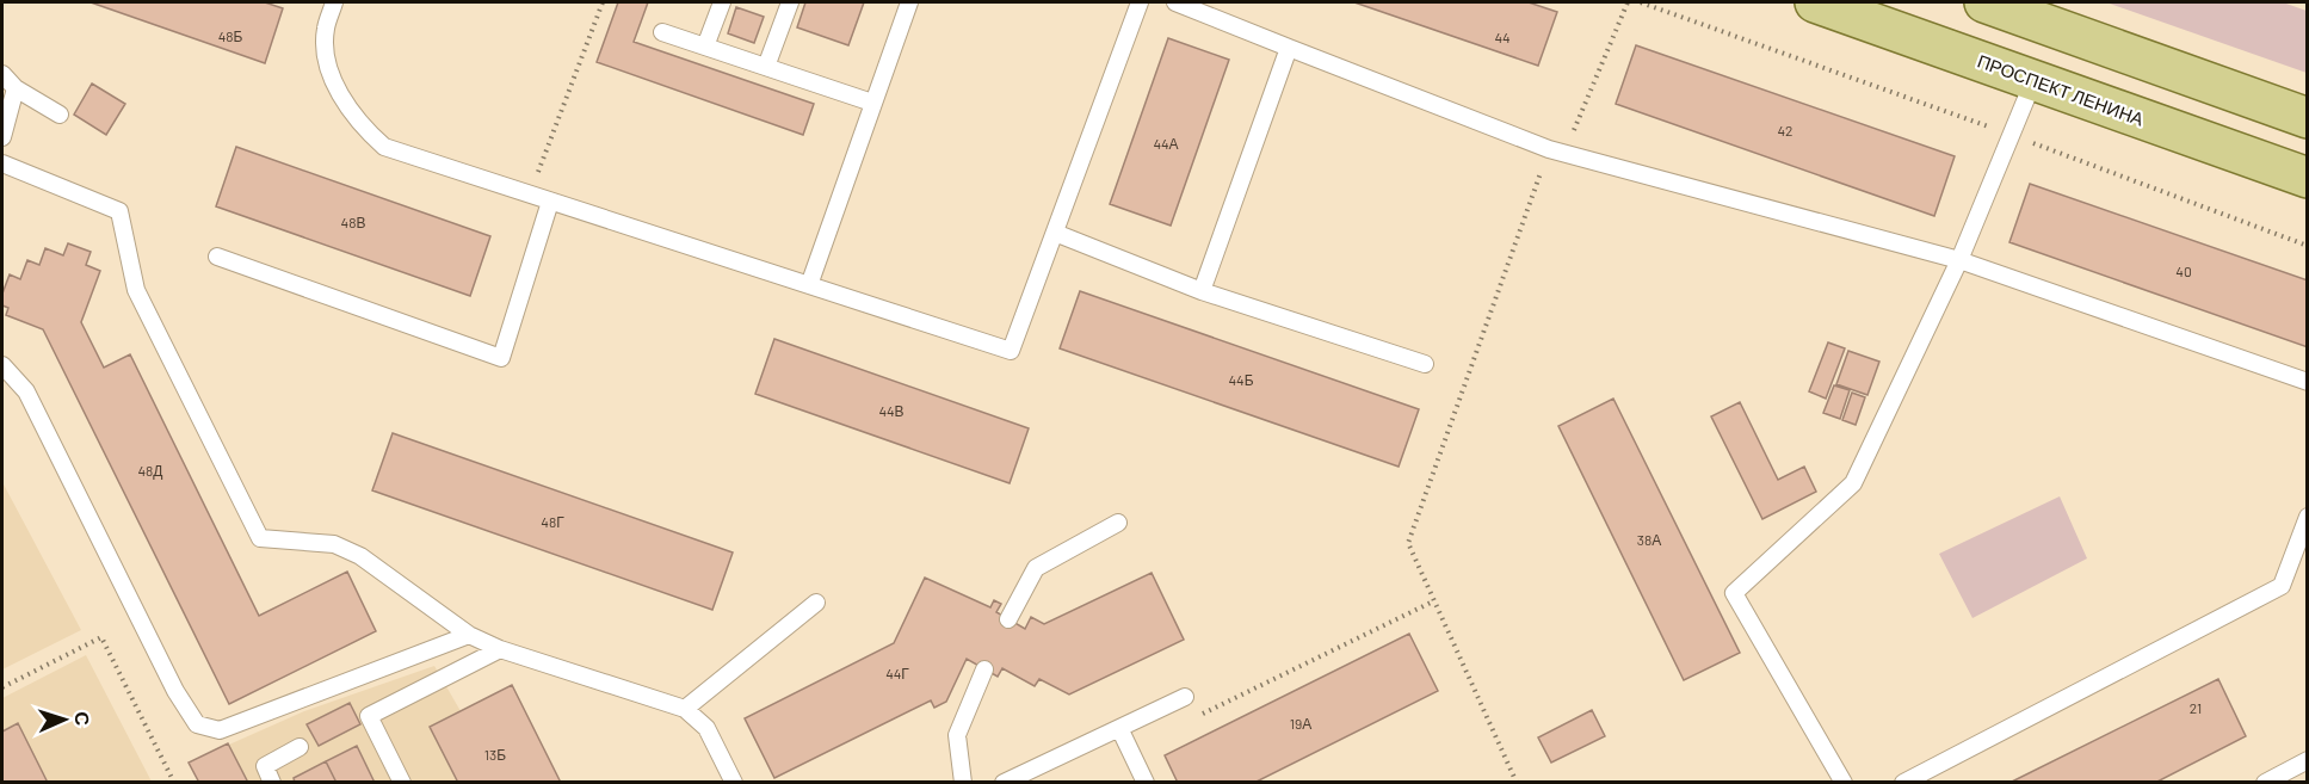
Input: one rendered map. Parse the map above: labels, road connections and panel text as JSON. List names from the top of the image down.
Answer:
{
  "streets": {
    "main road": ["ПРОСПЕКТ ЛЕНИНА"]
  },
  "house_numbers": [
    "48Б",
    "44",
    "42",
    "44А",
    "48В",
    "40",
    "44Б",
    "44В",
    "48Д",
    "48Г",
    "38А",
    "44Г",
    "21",
    "19А",
    "13Б"
  ],
  "north": "right"
}
